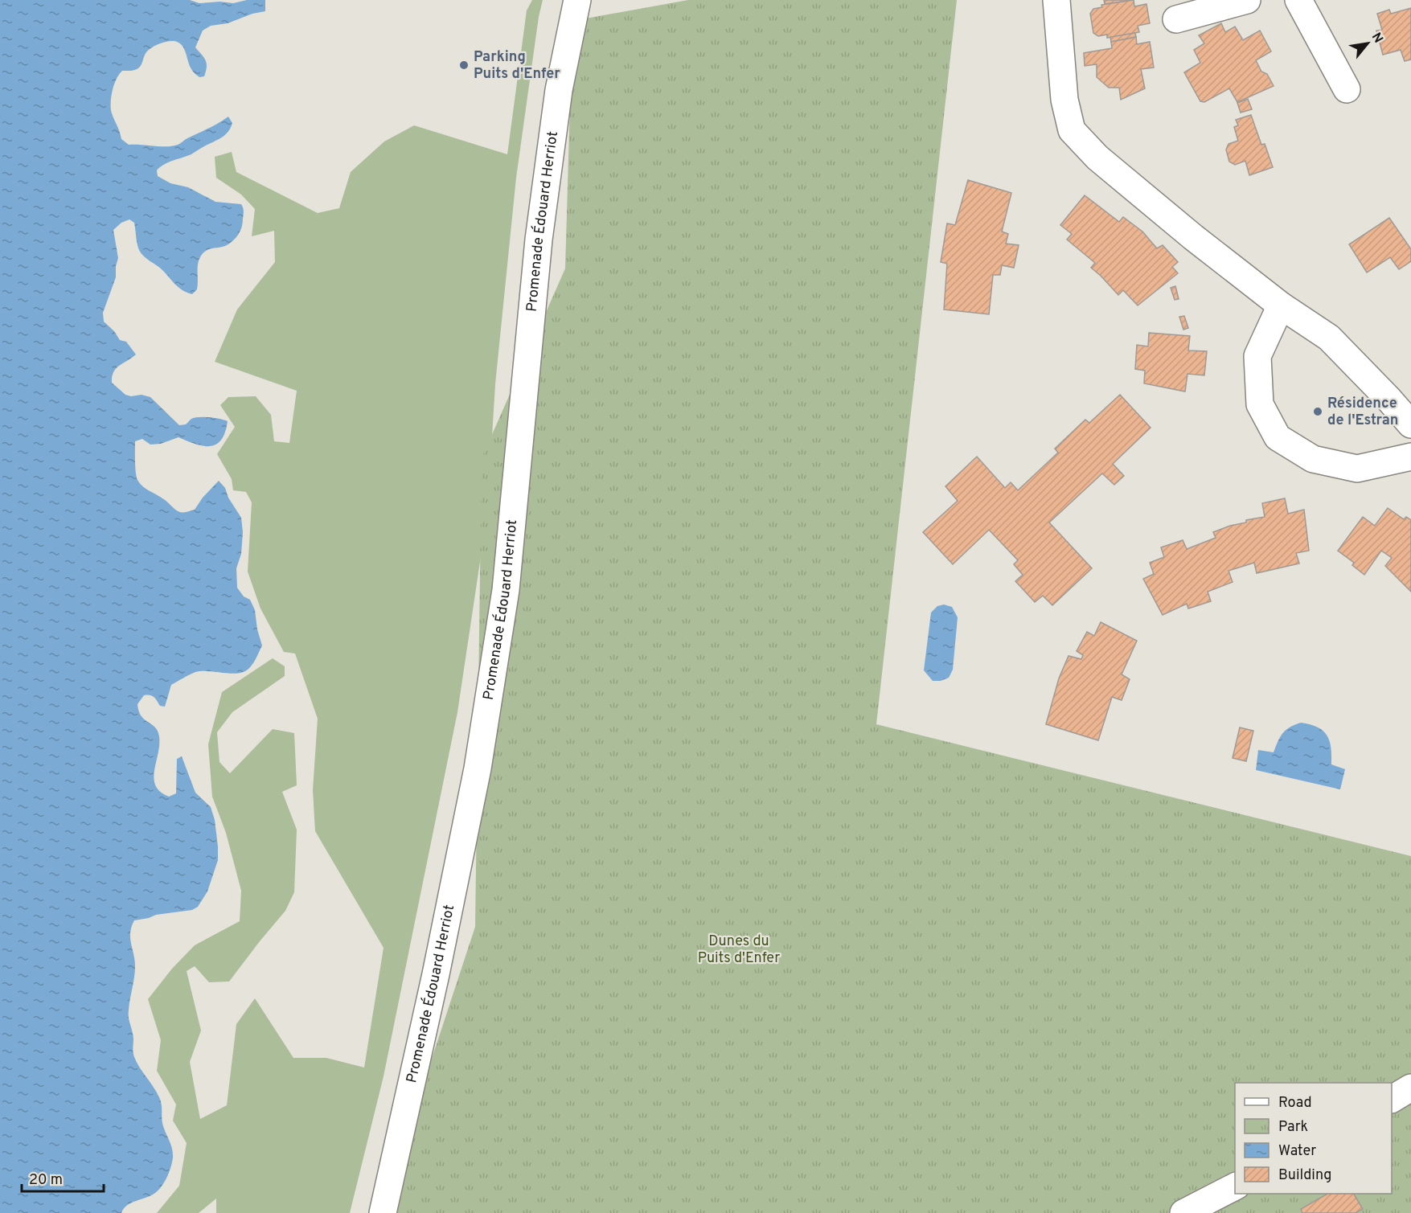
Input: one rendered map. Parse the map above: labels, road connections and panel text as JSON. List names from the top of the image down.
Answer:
{
  "streets": {
    "street": ["Promenade Édouard Herriot"]
  },
  "parks": ["Dunes du Puits d'Enfer"],
  "places": ["Parking Puits d'Enfer", "Résidence de l'Estran"],
  "legend": [
    "Road",
    "Park",
    "Water",
    "Building"
  ],
  "scale_bar": "20 m",
  "north": "top right"
}
